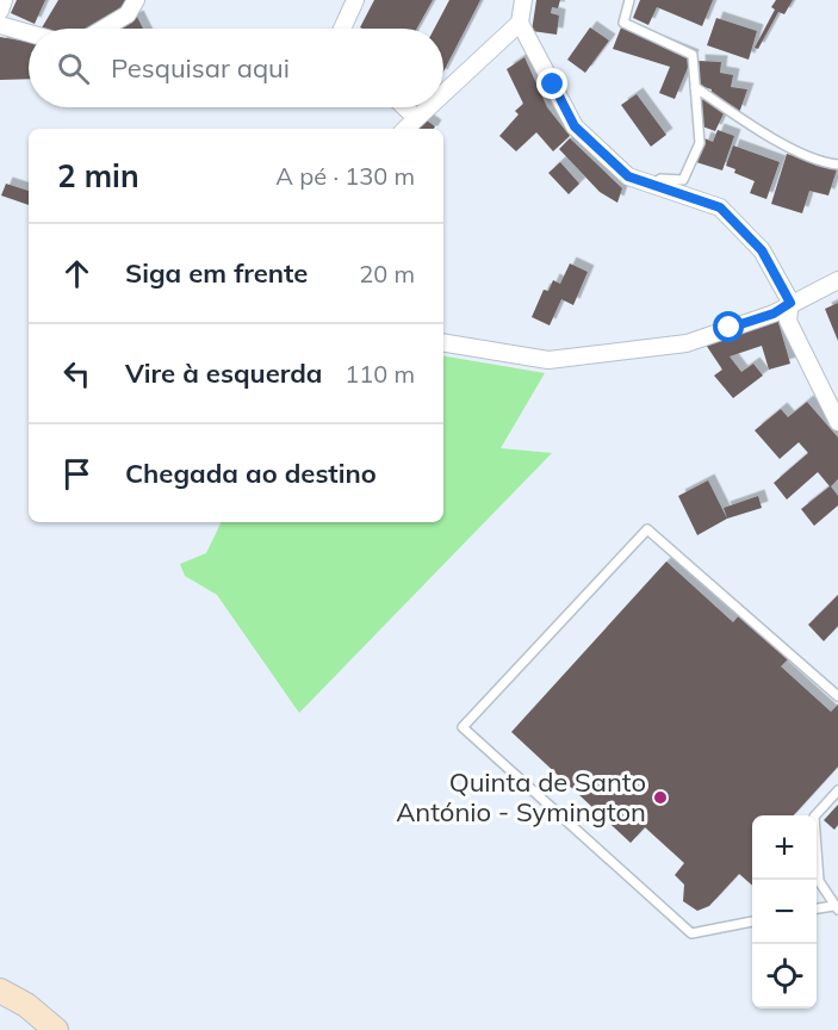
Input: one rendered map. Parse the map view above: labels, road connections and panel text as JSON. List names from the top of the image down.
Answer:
{
  "places": ["Quinta de Santo António - Symington"],
  "page": {
    "search": "Pesquisar aqui",
    "heading": ["2 min", "A pé · 130 m"],
    "list": [
      ["Siga em frente", "20 m"],
      ["Vire à esquerda", "110 m"],
      "Chegada ao destino"
    ],
    "map_buttons": ["+", "−"]
  }
}
